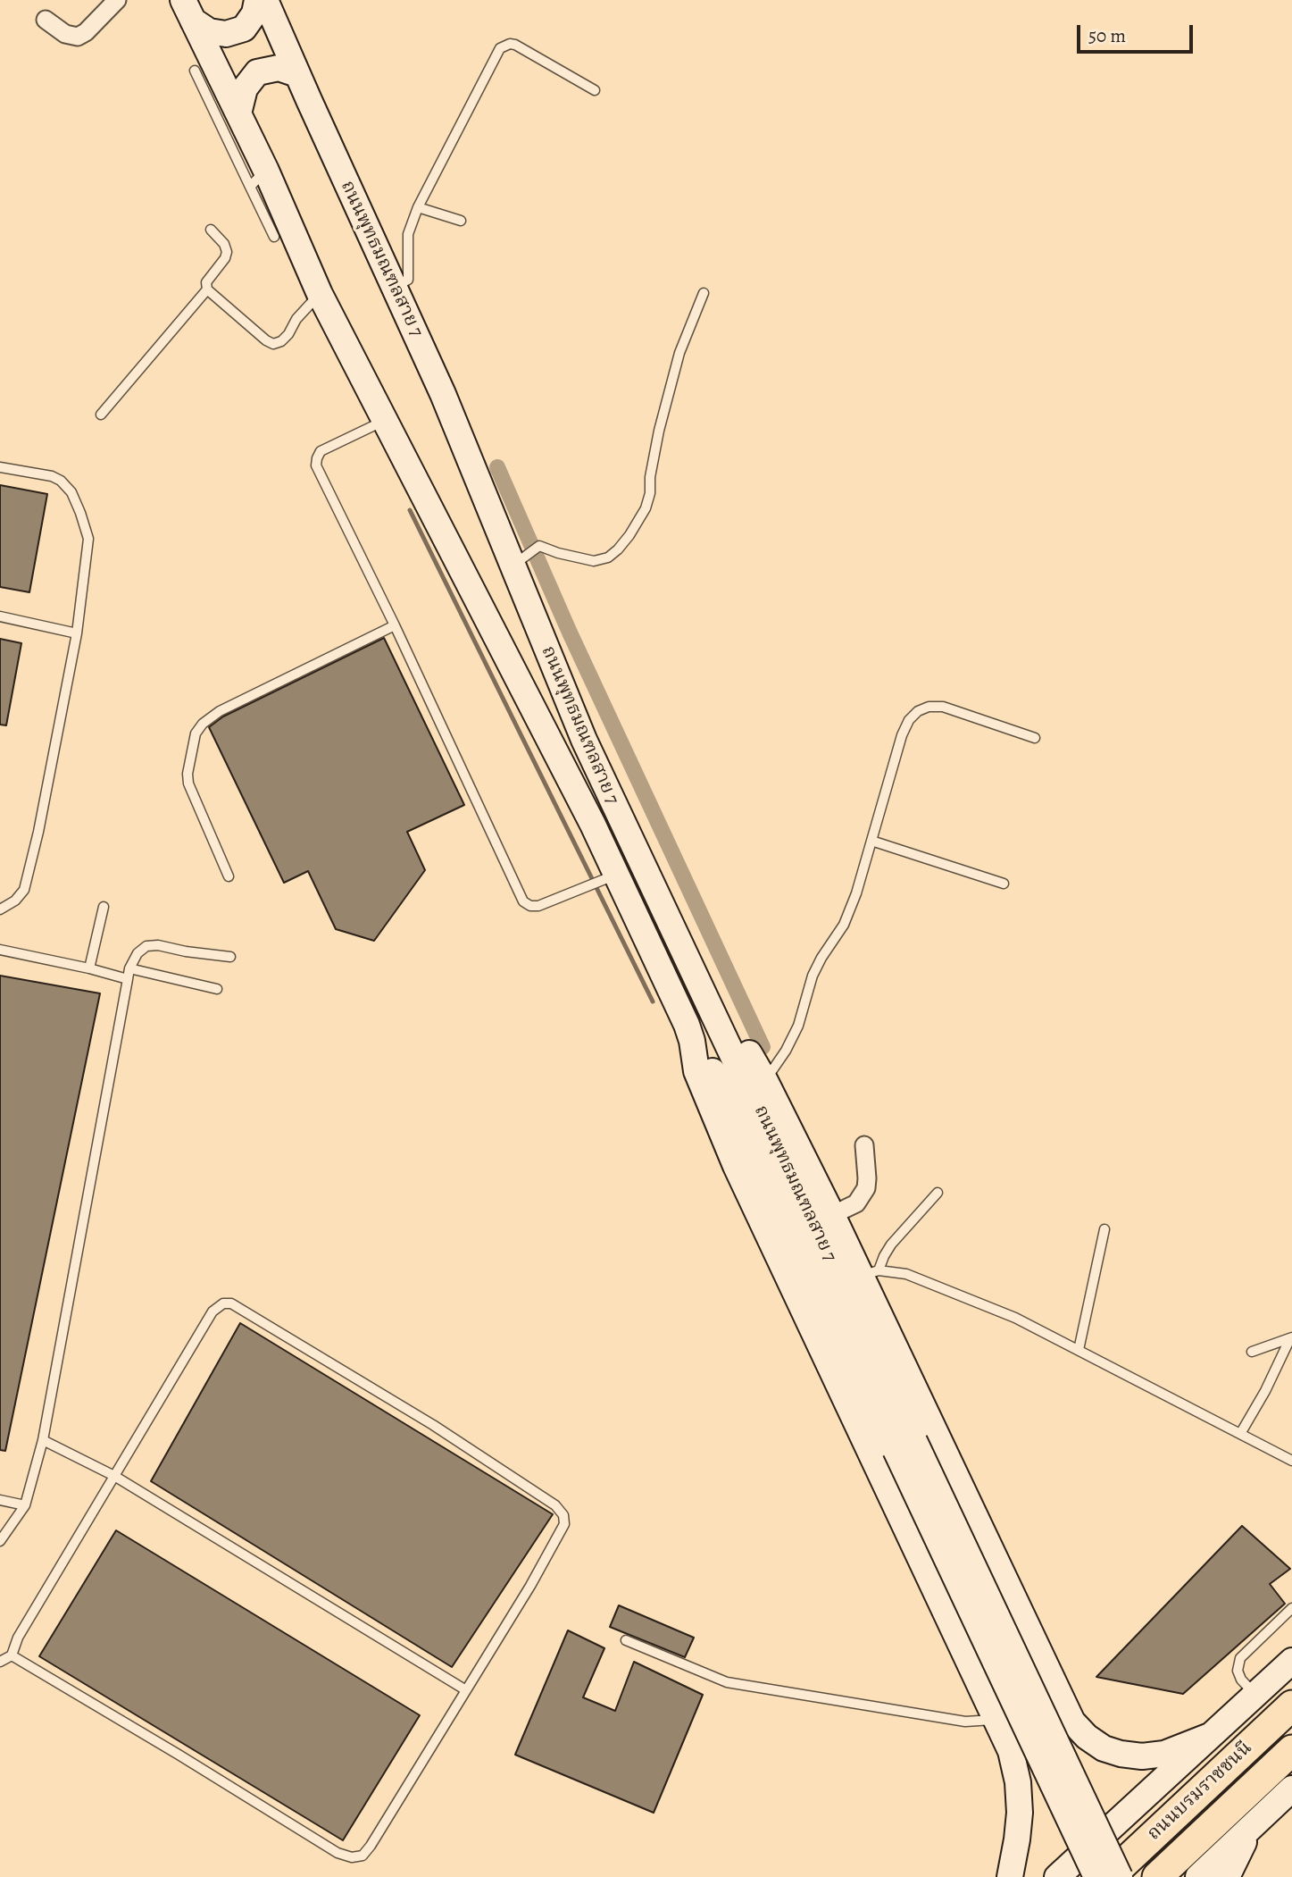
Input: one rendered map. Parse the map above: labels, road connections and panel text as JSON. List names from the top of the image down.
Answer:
{
  "streets": {
    "highway": ["ถนนบรมราชชนนี"],
    "main road": ["ถนนพุทธมณฑลสาย 7"]
  },
  "scale_bar": "50 m"
}
